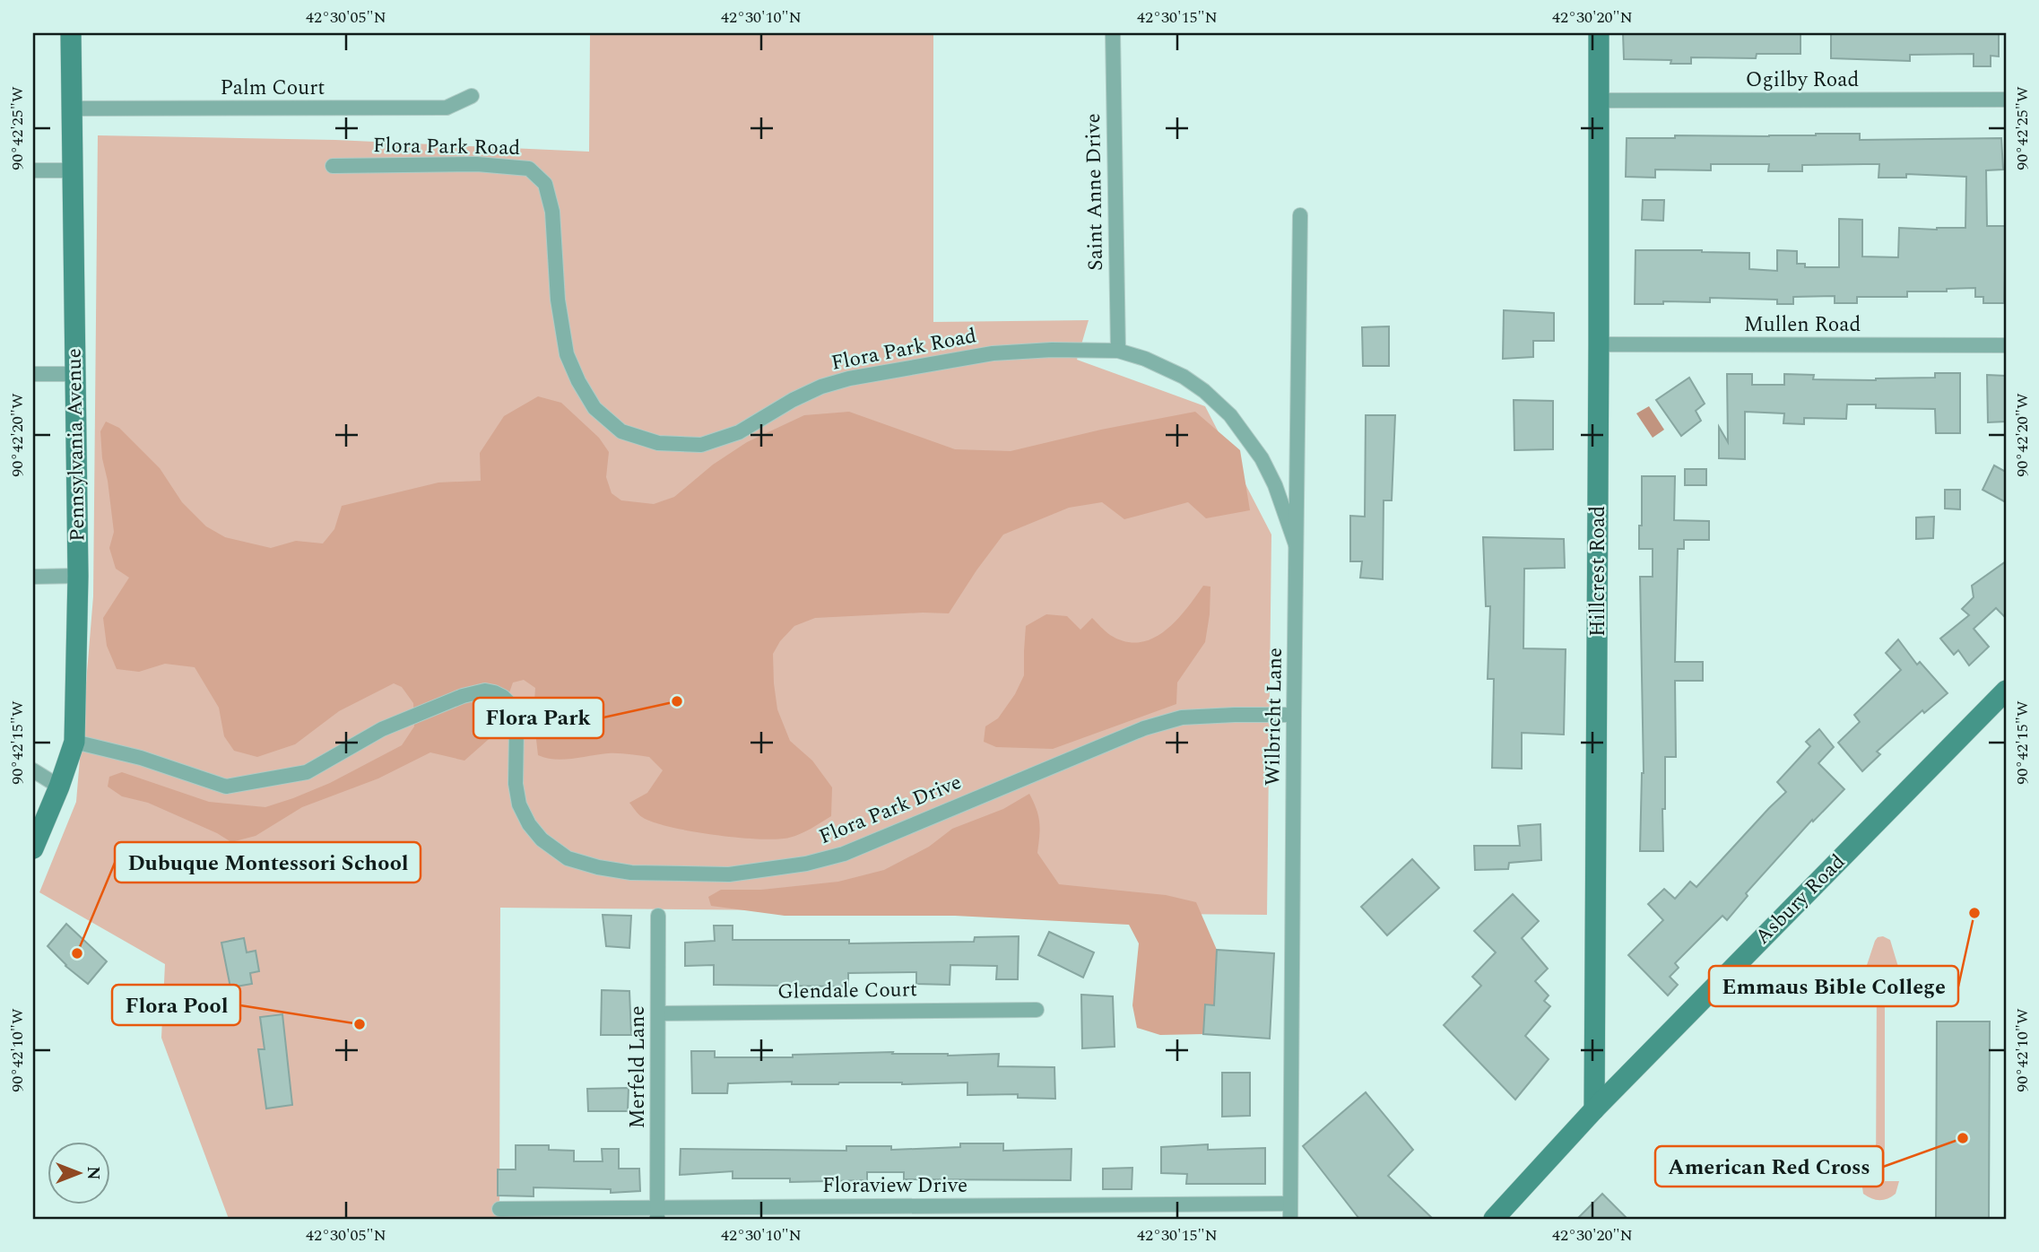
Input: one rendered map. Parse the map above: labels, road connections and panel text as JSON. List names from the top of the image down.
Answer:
{
  "streets": {
    "main road": ["Pennsylvania Avenue", "Hillcrest Road", "Asbury Road"],
    "street": [
      "Ogilby Road",
      "Palm Court",
      "Flora Park Road",
      "Saint Anne Drive",
      "Mullen Road",
      "Wilbricht Lane",
      "Flora Park Drive",
      "Glendale Court",
      "Merfeld Lane",
      "Floraview Drive"
    ]
  },
  "crossings": [
    ["Ogilby Road", "Hillcrest Road"],
    ["Palm Court", "Pennsylvania Avenue"],
    ["Flora Park Road", "Saint Anne Drive"],
    ["Flora Park Road", "Wilbricht Lane"],
    ["Mullen Road", "Hillcrest Road"],
    ["Pennsylvania Avenue", "Flora Park Drive"],
    ["Hillcrest Road", "Asbury Road"],
    ["Wilbricht Lane", "Flora Park Drive"],
    ["Wilbricht Lane", "Floraview Drive"],
    ["Glendale Court", "Merfeld Lane"],
    ["Merfeld Lane", "Floraview Drive"]
  ],
  "places": [
    "Flora Park",
    "Emmaus Bible College",
    "Dubuque Montessori School",
    "Flora Pool",
    "American Red Cross"
  ],
  "north": "right",
  "coordinates": [
    "42°30'05\"N",
    "42°30'10\"N",
    "42°30'15\"N",
    "42°30'20\"N",
    "90°42'25\"W",
    "90°42'20\"W",
    "90°42'15\"W",
    "90°42'10\"W"
  ]
}
